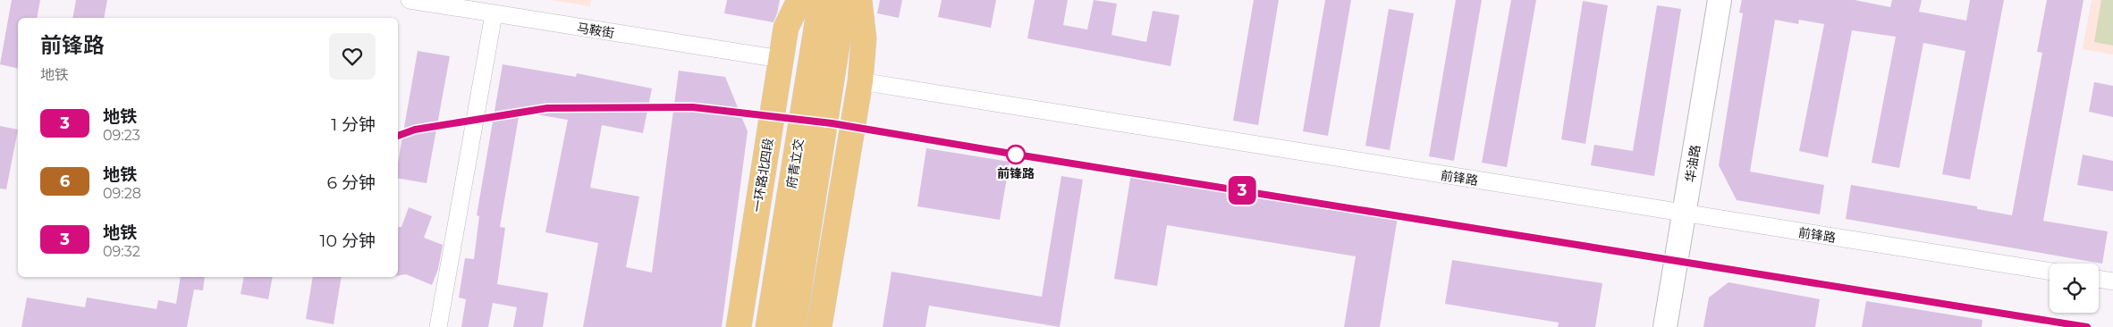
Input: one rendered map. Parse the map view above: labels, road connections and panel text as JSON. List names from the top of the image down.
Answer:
{
  "streets": {
    "main road": ["府青立交", "一环路北四段"],
    "street": ["马鞍街", "华油路", "前锋路"]
  },
  "crossings": [
    ["马鞍街", "一环路北四段"],
    ["华油路", "前锋路"]
  ],
  "places": ["前锋路"],
  "lines": ["metro line 3"],
  "page": {
    "on_map": "3",
    "heading": ["前锋路", "地铁"],
    "list": [
      {
        "mark": "3",
        "name": "地铁",
        "note": "09:23",
        "value": "1 分钟"
      },
      {
        "mark": "6",
        "name": "地铁",
        "note": "09:28",
        "value": "6 分钟"
      },
      {
        "mark": "3",
        "name": "地铁",
        "note": "09:32",
        "value": "10 分钟"
      }
    ]
  }
}
